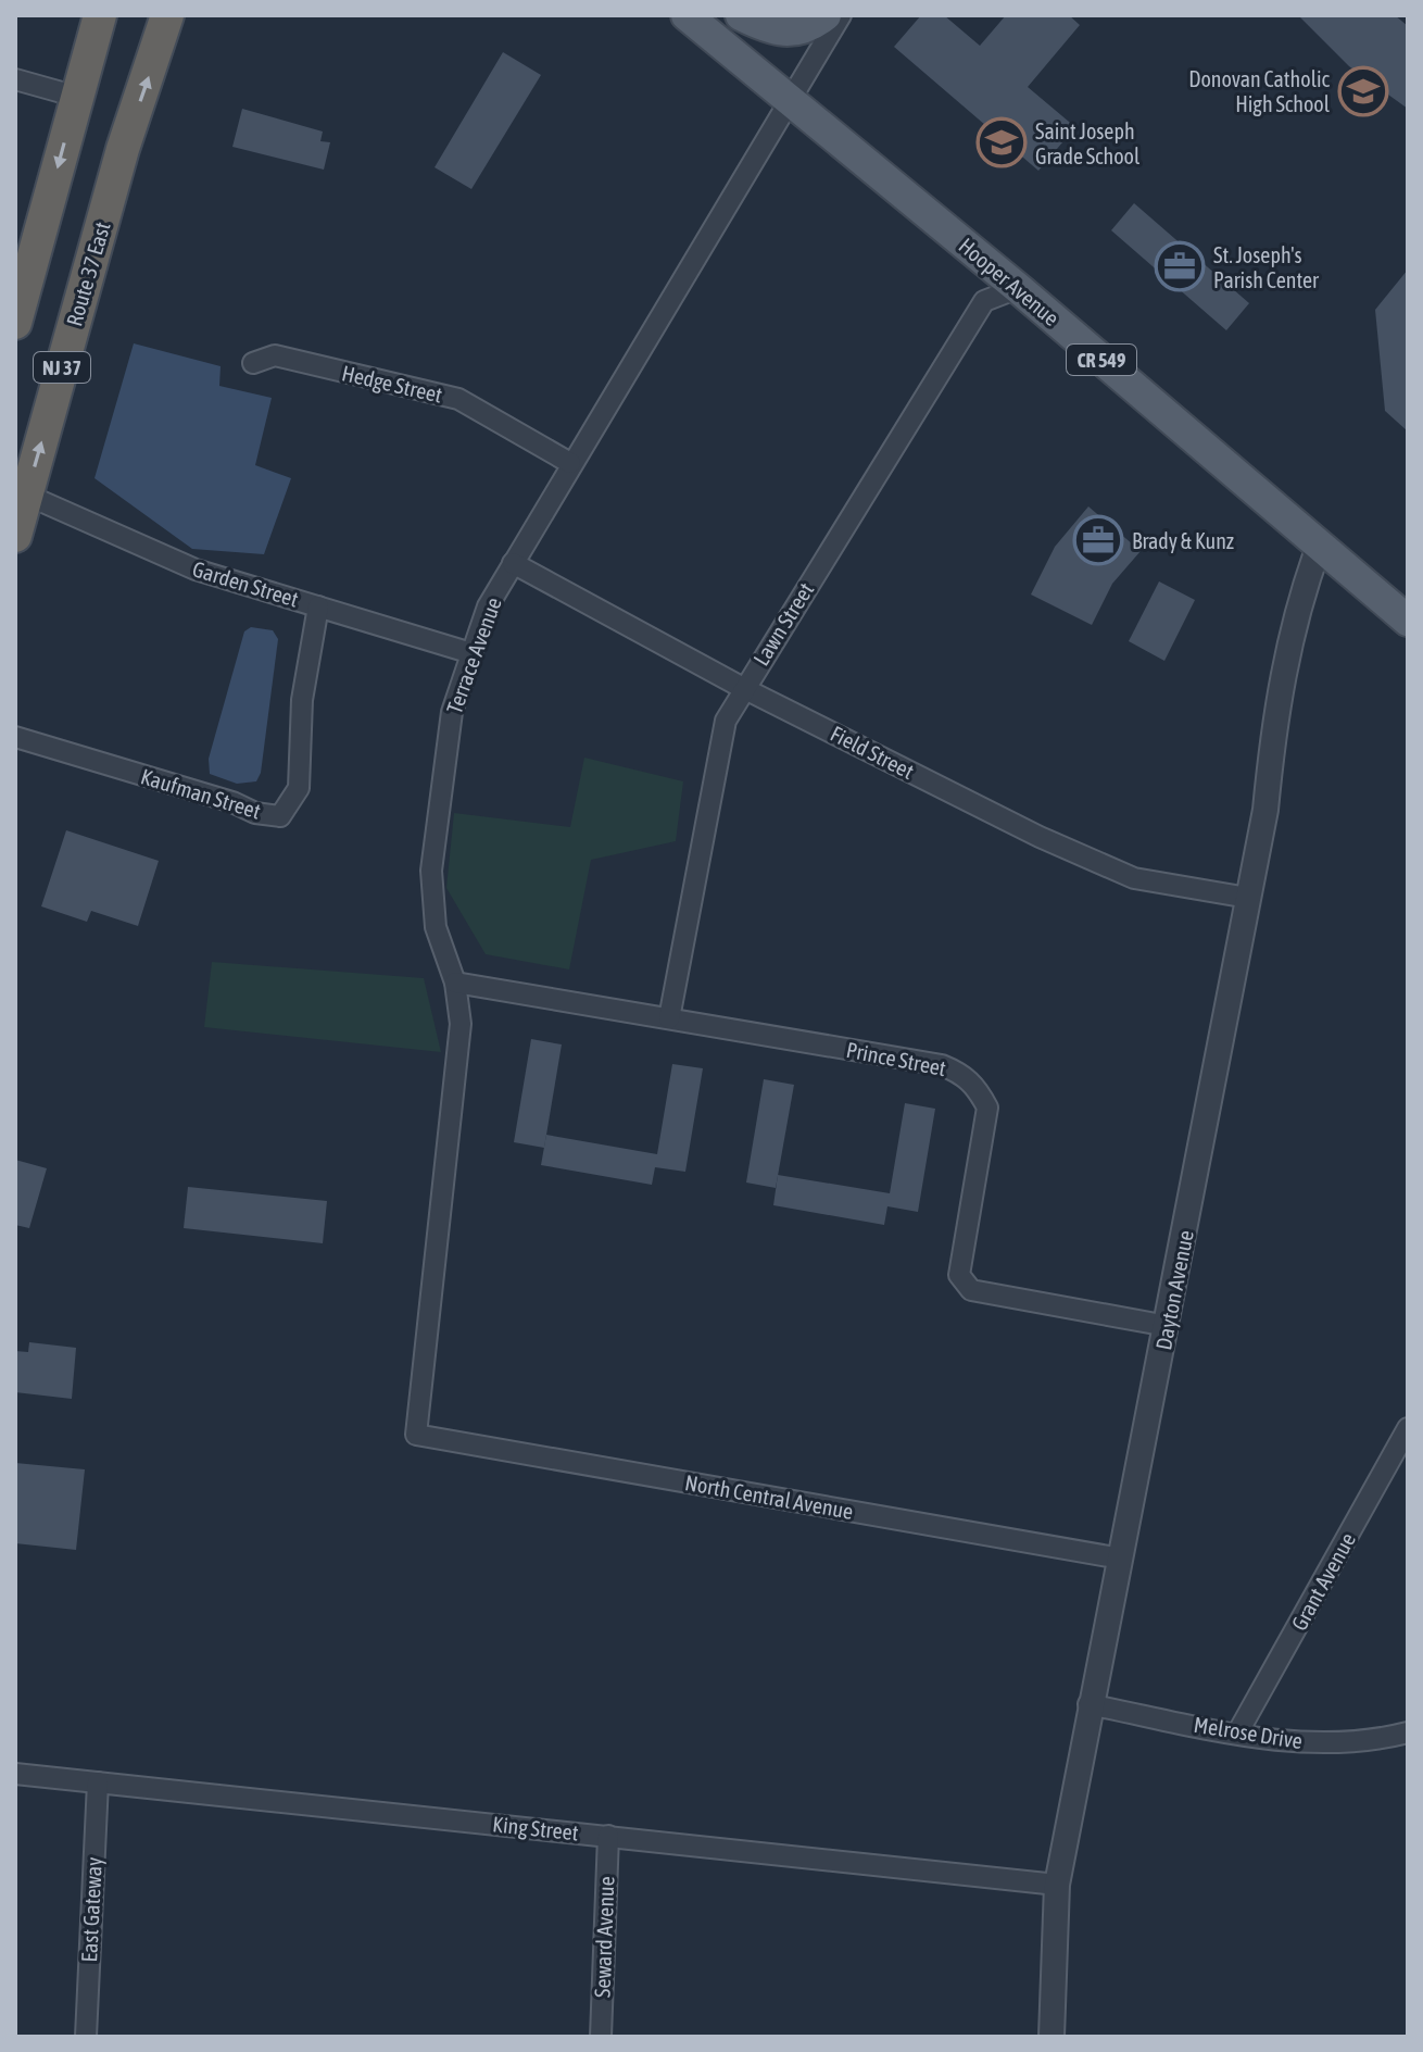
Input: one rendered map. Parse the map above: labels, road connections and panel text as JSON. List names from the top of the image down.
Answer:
{
  "streets": {
    "highway": ["Route 37 East", "NJ 37"],
    "main road": ["Hooper Avenue", "CR 549"],
    "street": [
      "Hedge Street",
      "Garden Street",
      "Lawn Street",
      "Terrace Avenue",
      "Field Street",
      "Kaufman Street",
      "Prince Street",
      "Dayton Avenue",
      "North Central Avenue",
      "Grant Avenue",
      "Melrose Drive",
      "King Street",
      "East Gateway",
      "Seward Avenue"
    ]
  },
  "crossings": [
    ["Route 37 East", "Garden Street"],
    ["Hooper Avenue", "Lawn Street"],
    ["Hooper Avenue", "Terrace Avenue"],
    ["Hooper Avenue", "Dayton Avenue"],
    ["Hedge Street", "Terrace Avenue"],
    ["Garden Street", "Terrace Avenue"],
    ["Garden Street", "Kaufman Street"],
    ["Lawn Street", "Field Street"],
    ["Lawn Street", "Prince Street"],
    ["Terrace Avenue", "Field Street"],
    ["Terrace Avenue", "Prince Street"],
    ["Terrace Avenue", "North Central Avenue"],
    ["Field Street", "Dayton Avenue"],
    ["Prince Street", "Dayton Avenue"],
    ["Dayton Avenue", "North Central Avenue"],
    ["Dayton Avenue", "Melrose Drive"],
    ["Dayton Avenue", "King Street"],
    ["Grant Avenue", "Melrose Drive"],
    ["King Street", "East Gateway"],
    ["King Street", "Seward Avenue"]
  ],
  "places": {
    "school or university": ["Donovan Catholic High School", "Saint Joseph Grade School"],
    "office": ["St. Joseph's Parish Center", "Brady & Kunz"]
  }
}
